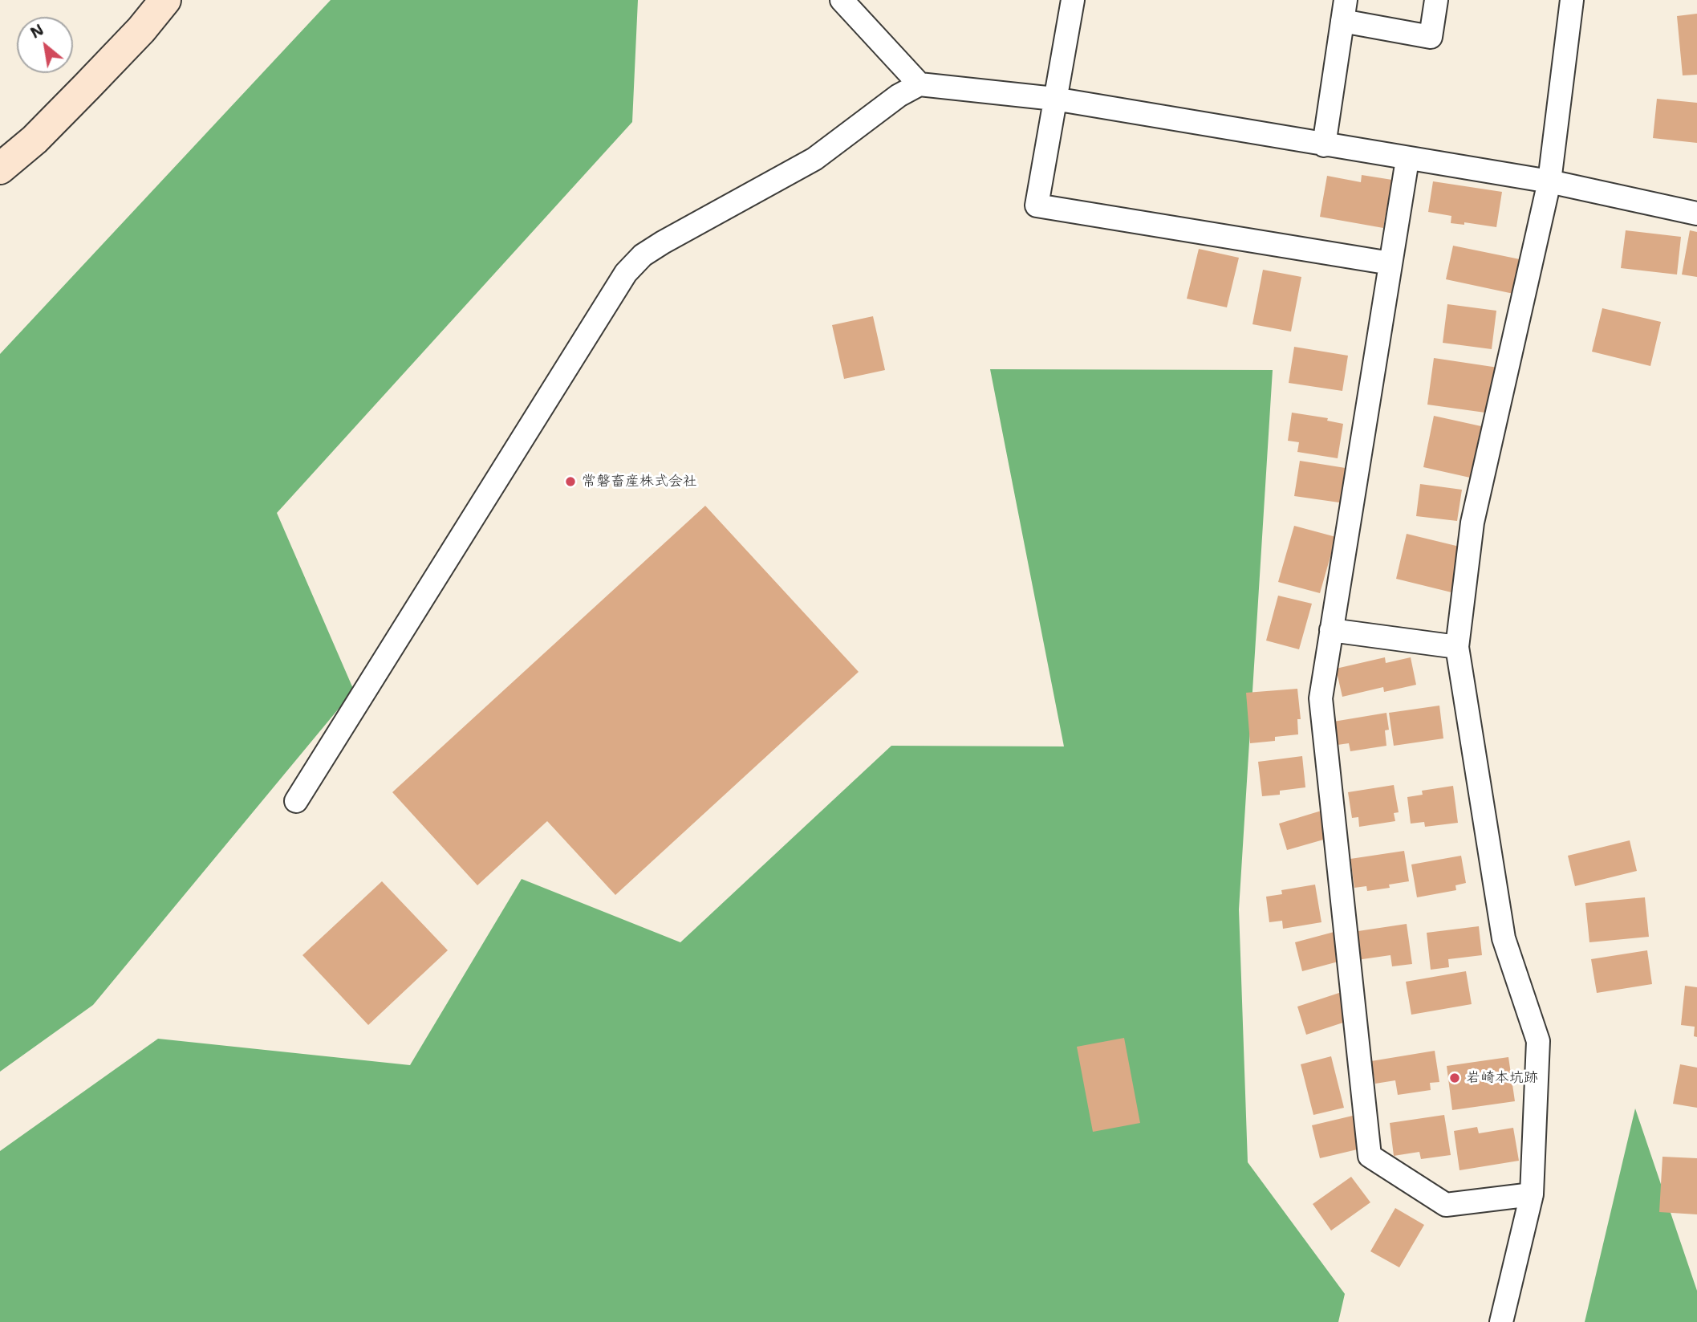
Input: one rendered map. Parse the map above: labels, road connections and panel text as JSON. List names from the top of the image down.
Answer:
{
  "places": ["常磐畜産株式会社", "岩崎本坑跡"],
  "north": "top left"
}
